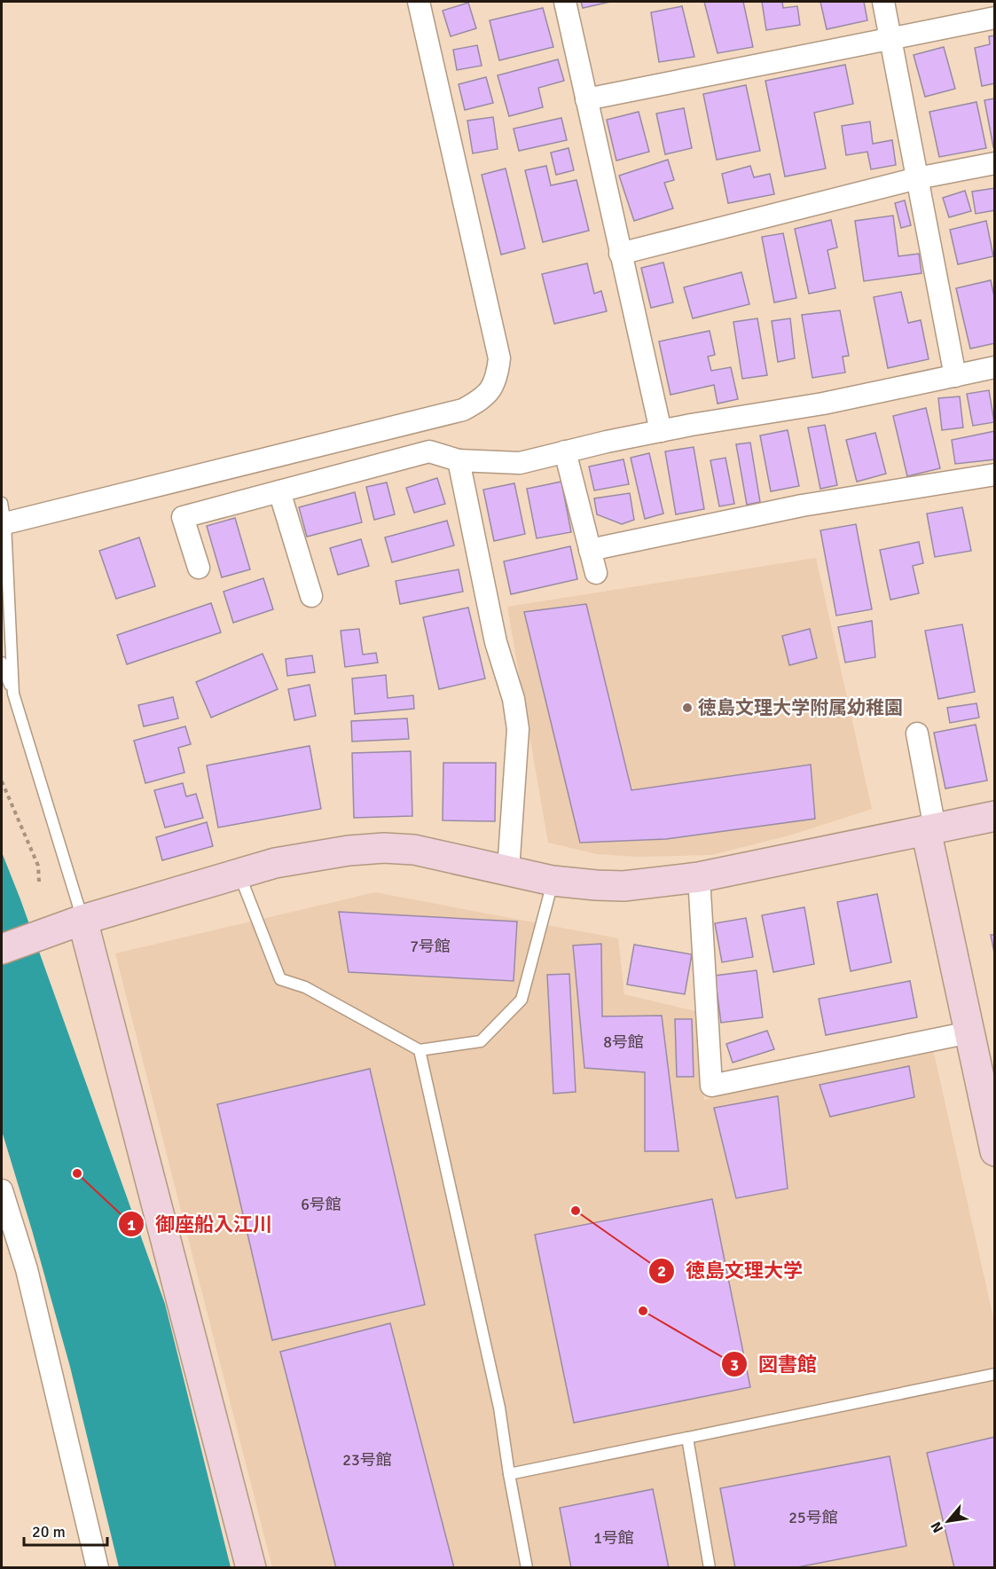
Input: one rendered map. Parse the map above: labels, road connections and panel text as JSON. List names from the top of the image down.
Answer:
{
  "places": [
    "徳島文理大学附属幼稚園",
    "御座船入江川",
    "徳島文理大学",
    "図書館"
  ],
  "house_numbers": [
    "7号館",
    "8号館",
    "6号館",
    "23号館",
    "25号館",
    "1号館"
  ],
  "scale_bar": "20 m",
  "north": "bottom left"
}
